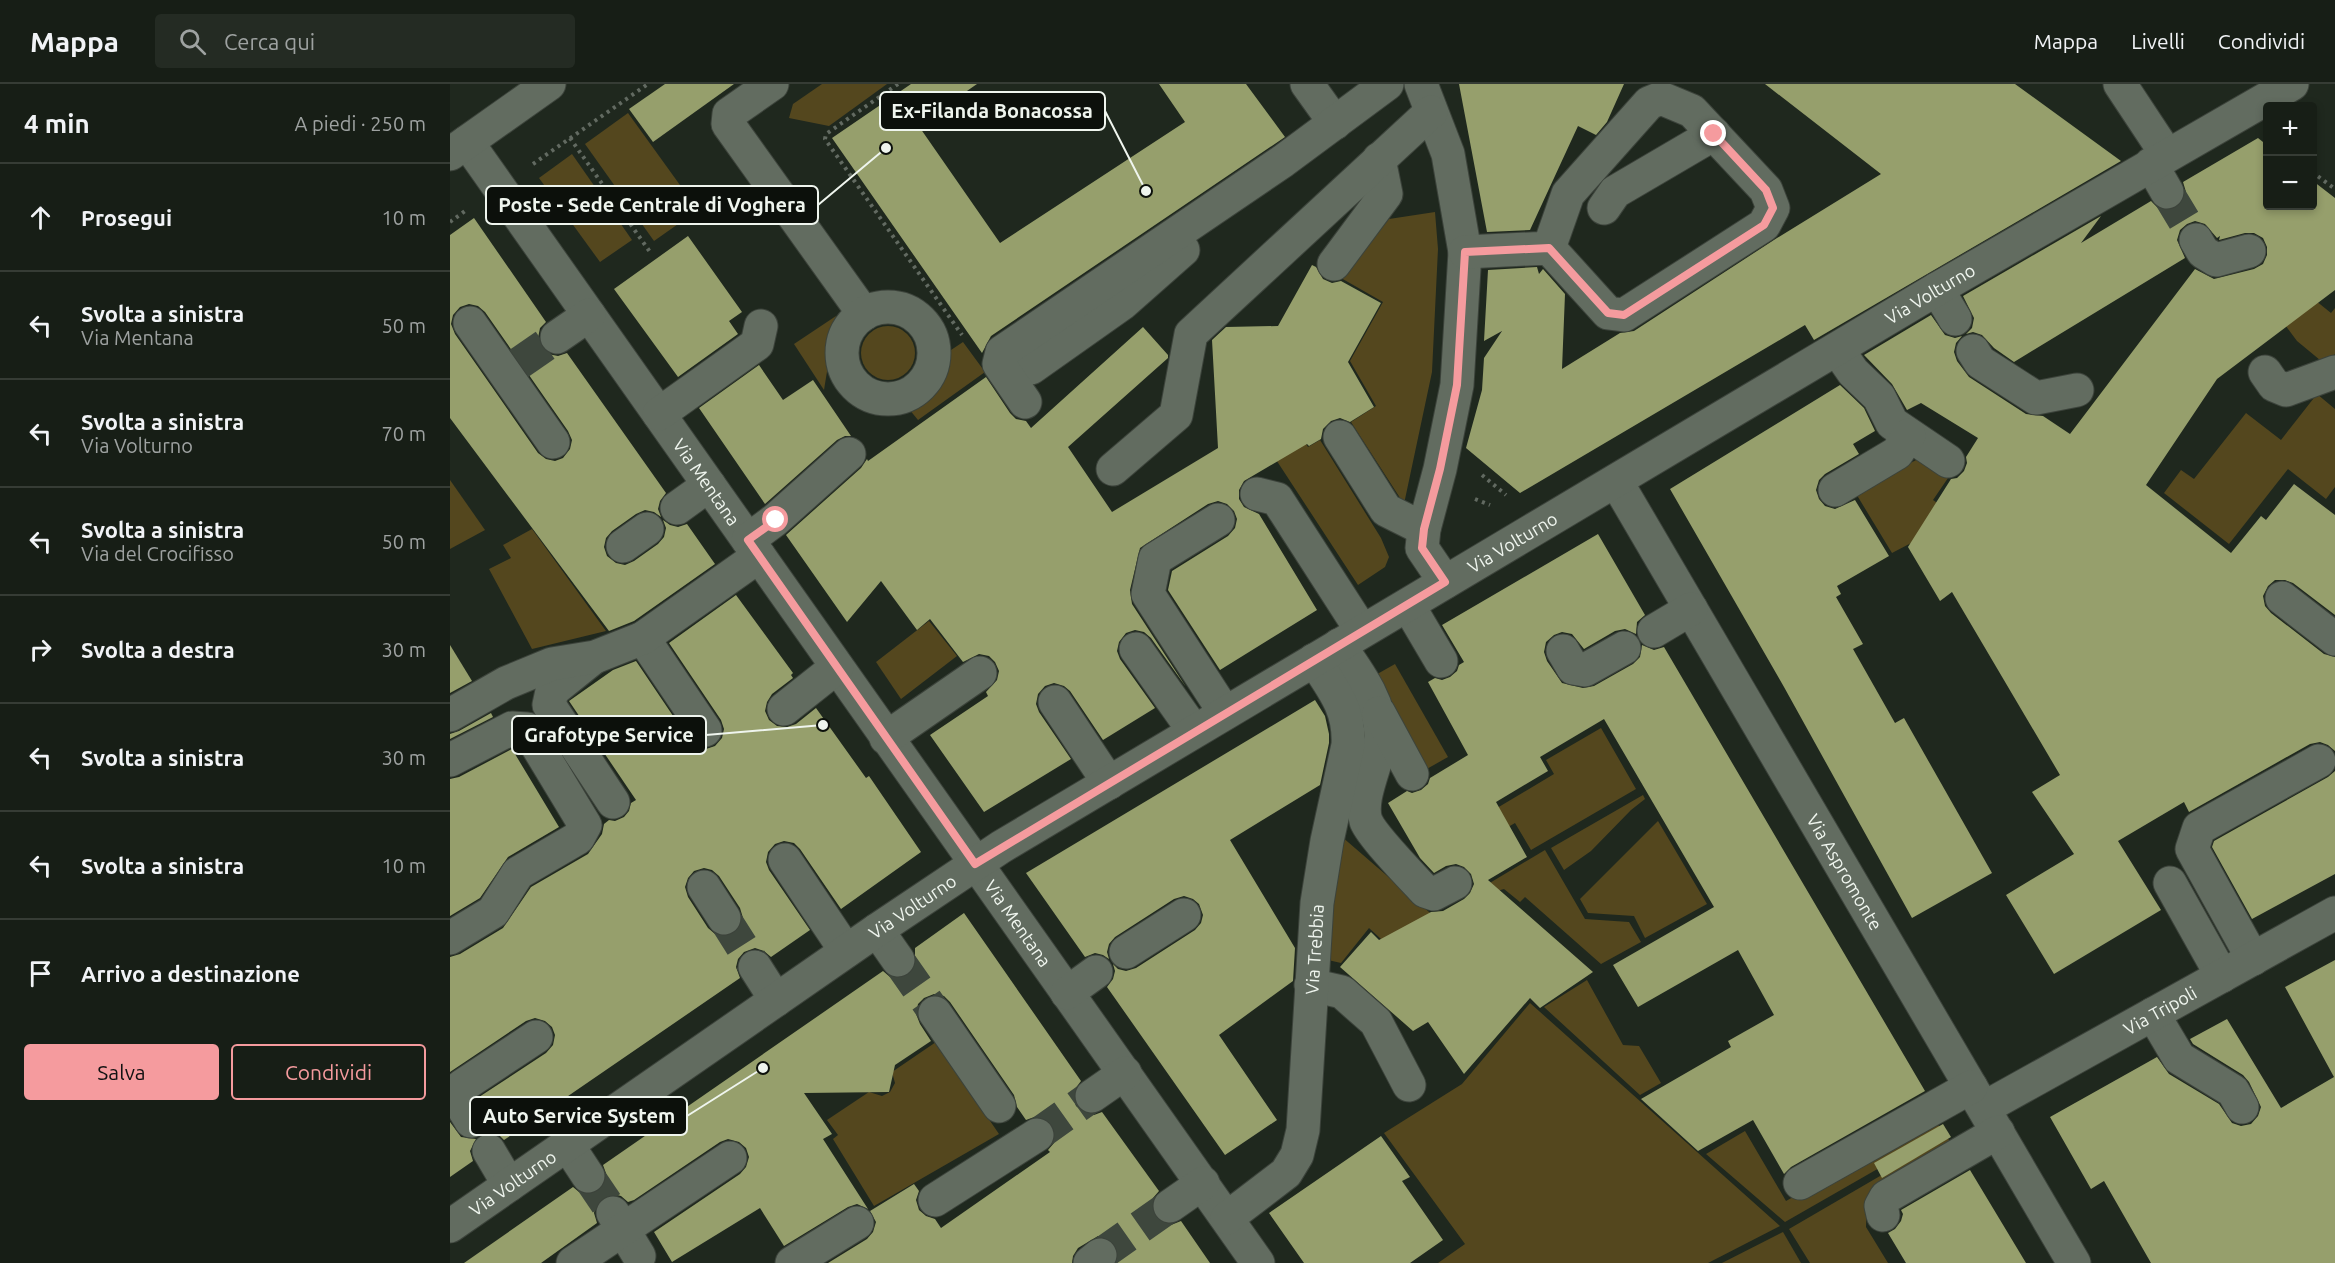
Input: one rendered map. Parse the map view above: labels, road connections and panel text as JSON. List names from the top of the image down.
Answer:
{
  "streets": {
    "street": [
      "Via Volturno",
      "Via Mentana",
      "Via Aspromonte",
      "Via Trebbia",
      "Via Tripoli"
    ]
  },
  "crossings": [
    ["Via Volturno", "Via Mentana"],
    ["Via Volturno", "Via Aspromonte"],
    ["Via Volturno", "Via Trebbia"],
    ["Via Mentana", "Via Trebbia"],
    ["Via Aspromonte", "Via Tripoli"]
  ],
  "places": [
    "Poste - Sede Centrale di Voghera",
    "Ex-Filanda Bonacossa",
    "Grafotype Service",
    "Auto Service System"
  ],
  "page": {
    "header": "Mappa",
    "search": "Cerca qui",
    "nav": ["Mappa", "Livelli", "Condividi"],
    "heading": ["4 min", "A piedi · 250 m"],
    "map_buttons": ["+", "−"],
    "list": [
      ["Prosegui", "10 m"],
      ["Svolta a sinistra", "Via Mentana", "50 m"],
      ["Svolta a sinistra", "Via Volturno", "70 m"],
      ["Svolta a sinistra", "Via del Crocifisso", "50 m"],
      ["Svolta a destra", "30 m"],
      ["Svolta a sinistra", "30 m"],
      ["Svolta a sinistra", "10 m"],
      "Arrivo a destinazione"
    ],
    "buttons": ["Salva", "Condividi"]
  }
}
